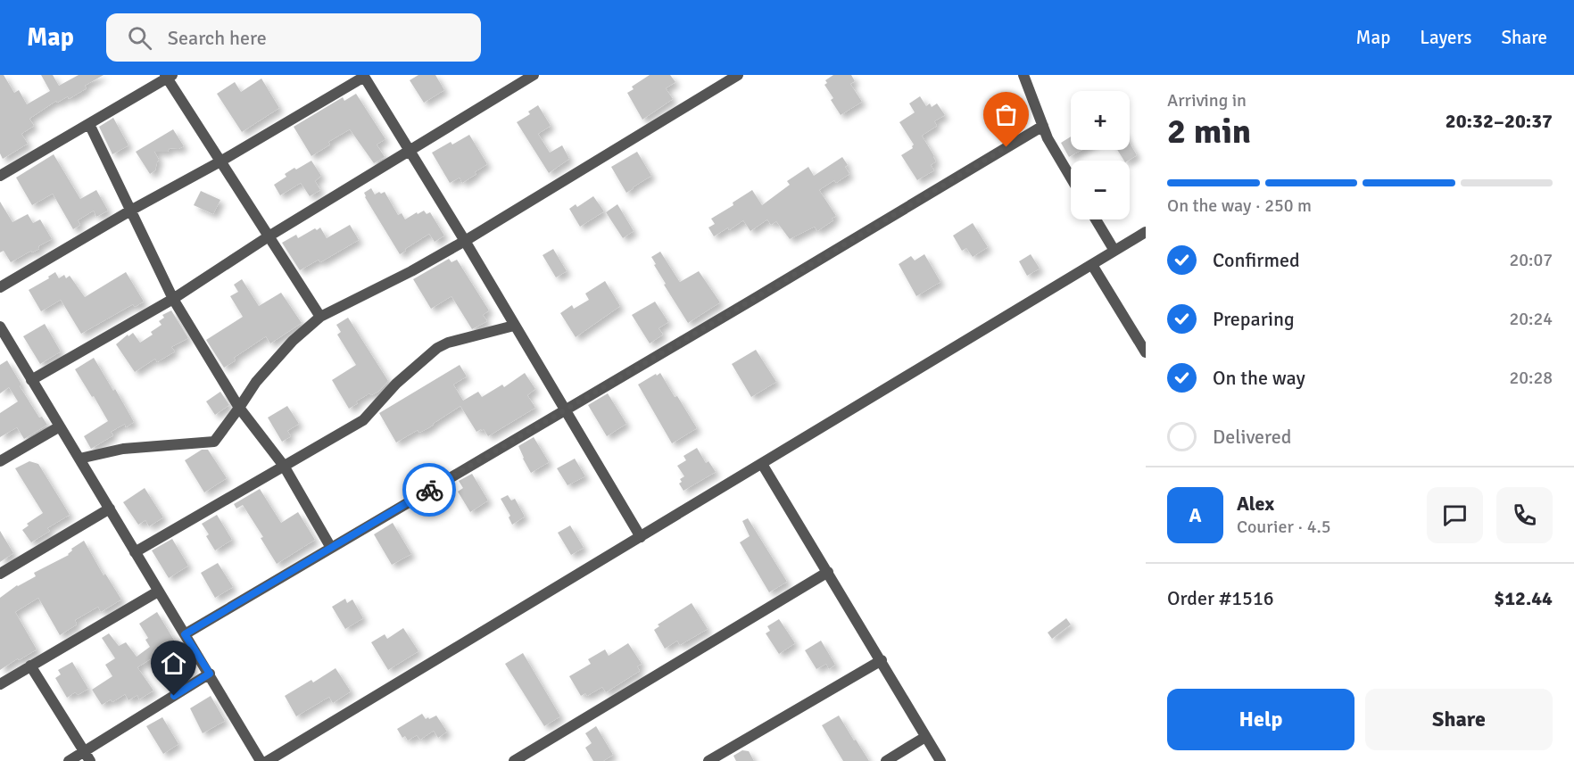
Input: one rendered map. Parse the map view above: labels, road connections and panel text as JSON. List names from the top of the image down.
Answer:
{
  "page": {
    "header": "Map",
    "search": "Search here",
    "nav": ["Map", "Layers", "Share"],
    "heading": ["2 min", "Arriving in", "20:32–20:37"],
    "panel": [
      "Alex",
      "Courier · 4.5",
      "Order #1516",
      "$12.44"
    ],
    "map_buttons": ["+", "−"],
    "bar": "On the way · 250 m",
    "list": [
      ["Confirmed", "20:07"],
      ["Preparing", "20:24"],
      ["On the way", "20:28"],
      "Delivered"
    ],
    "round": "A",
    "buttons": ["Help", "Share"]
  }
}
